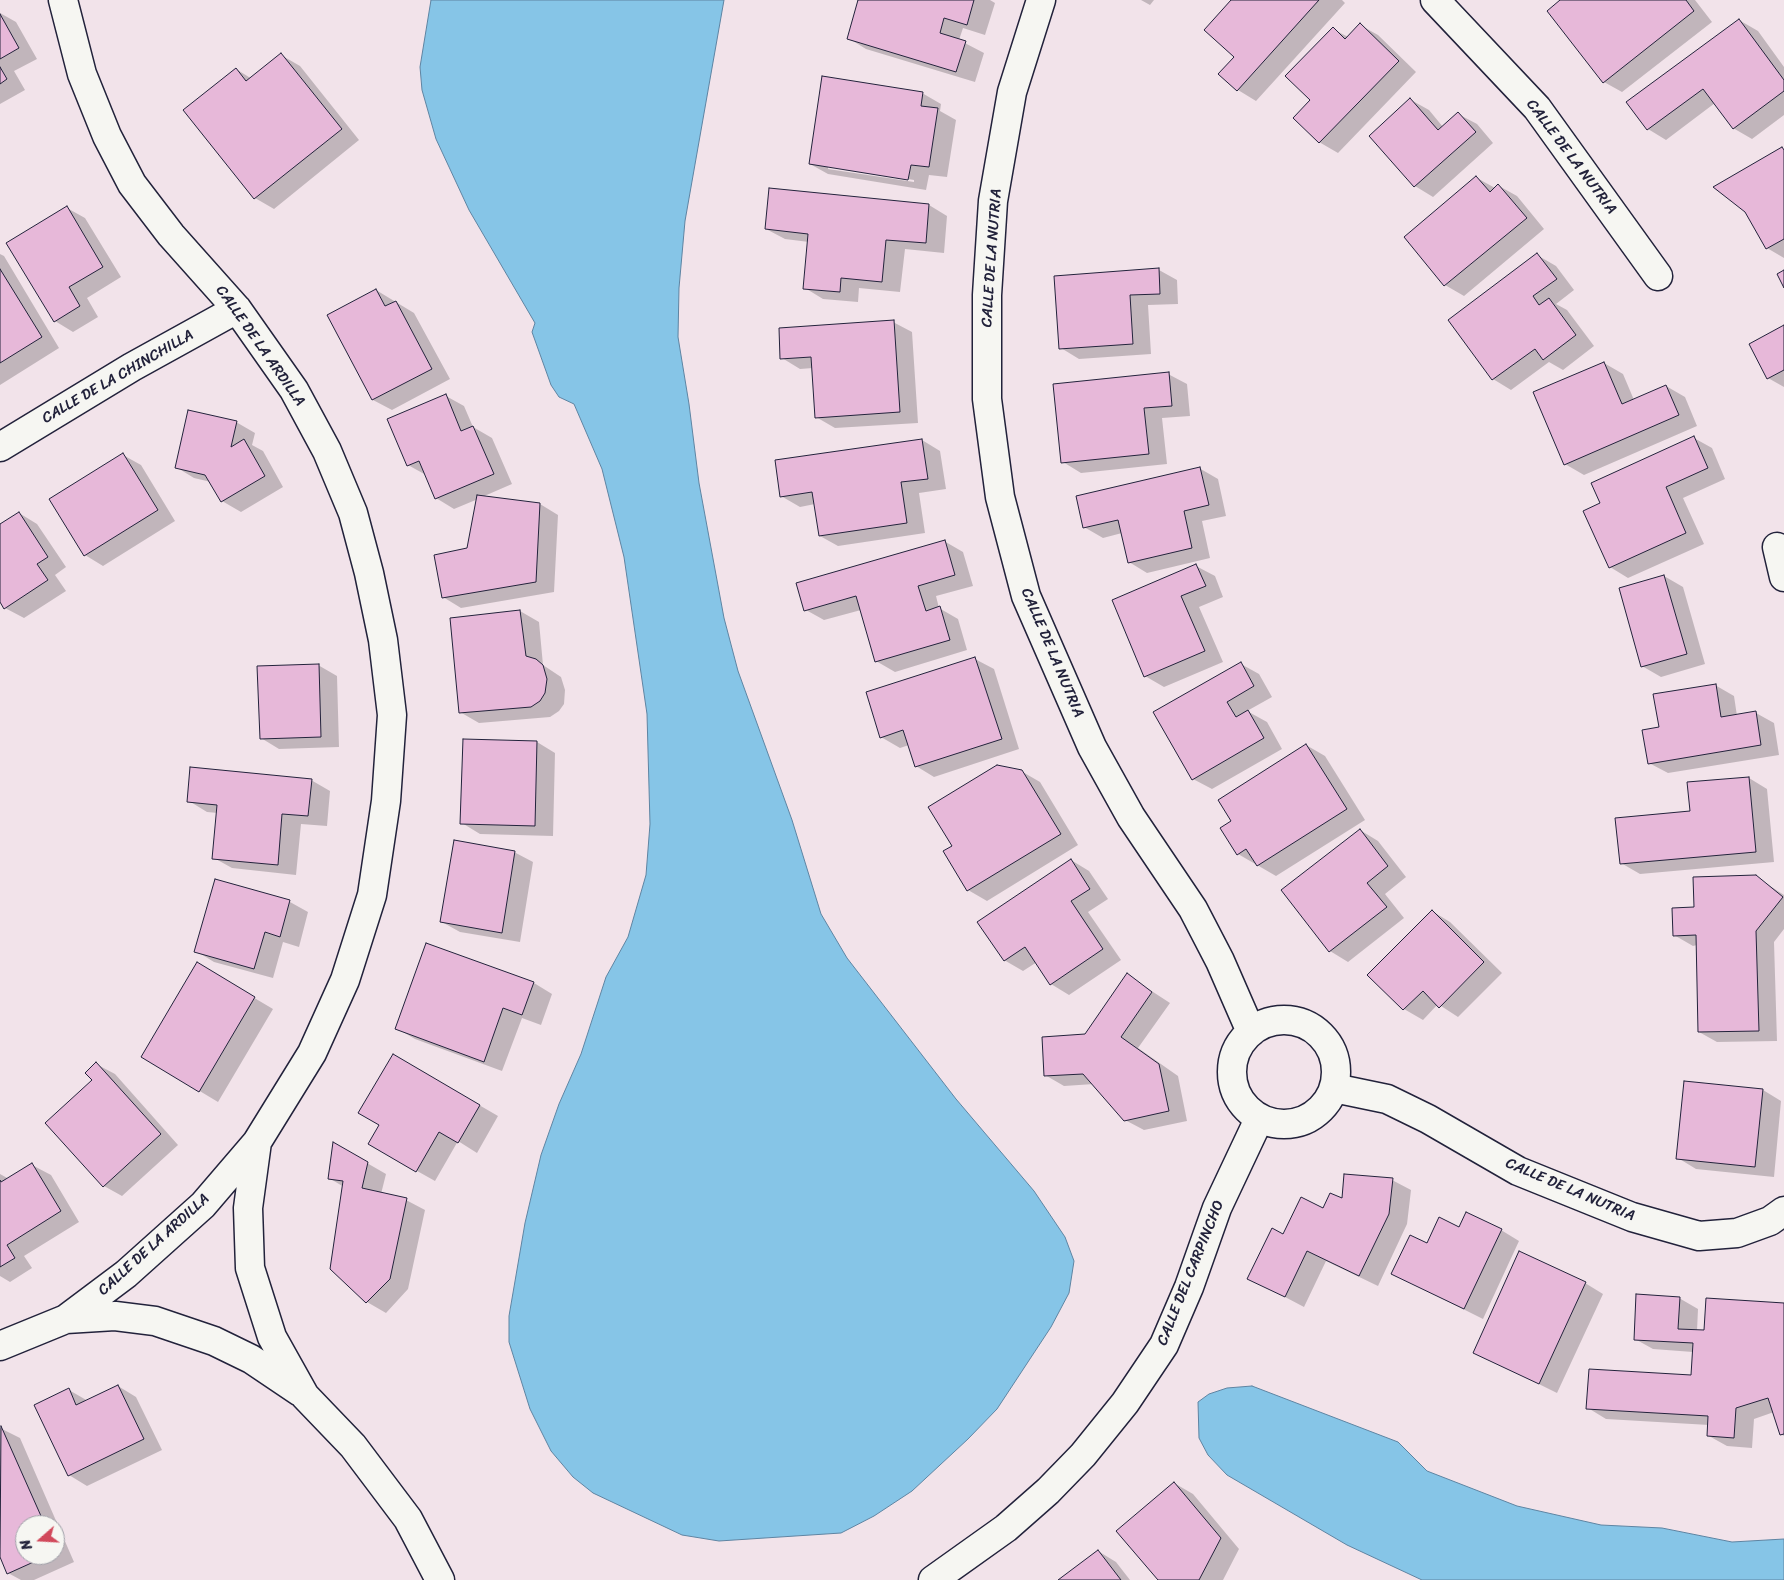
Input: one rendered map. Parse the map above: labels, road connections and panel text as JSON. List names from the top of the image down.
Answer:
{
  "streets": {
    "street": [
      "CALLE DE LA NUTRIA",
      "CALLE DE LA ARDILLA",
      "CALLE DE LA CHINCHILLA",
      "CALLE DEL CARPINCHO"
    ]
  },
  "crossings": [
    ["CALLE DE LA NUTRIA", "CALLE DEL CARPINCHO"],
    ["CALLE DE LA ARDILLA", "CALLE DE LA CHINCHILLA"]
  ],
  "north": "left"
}
